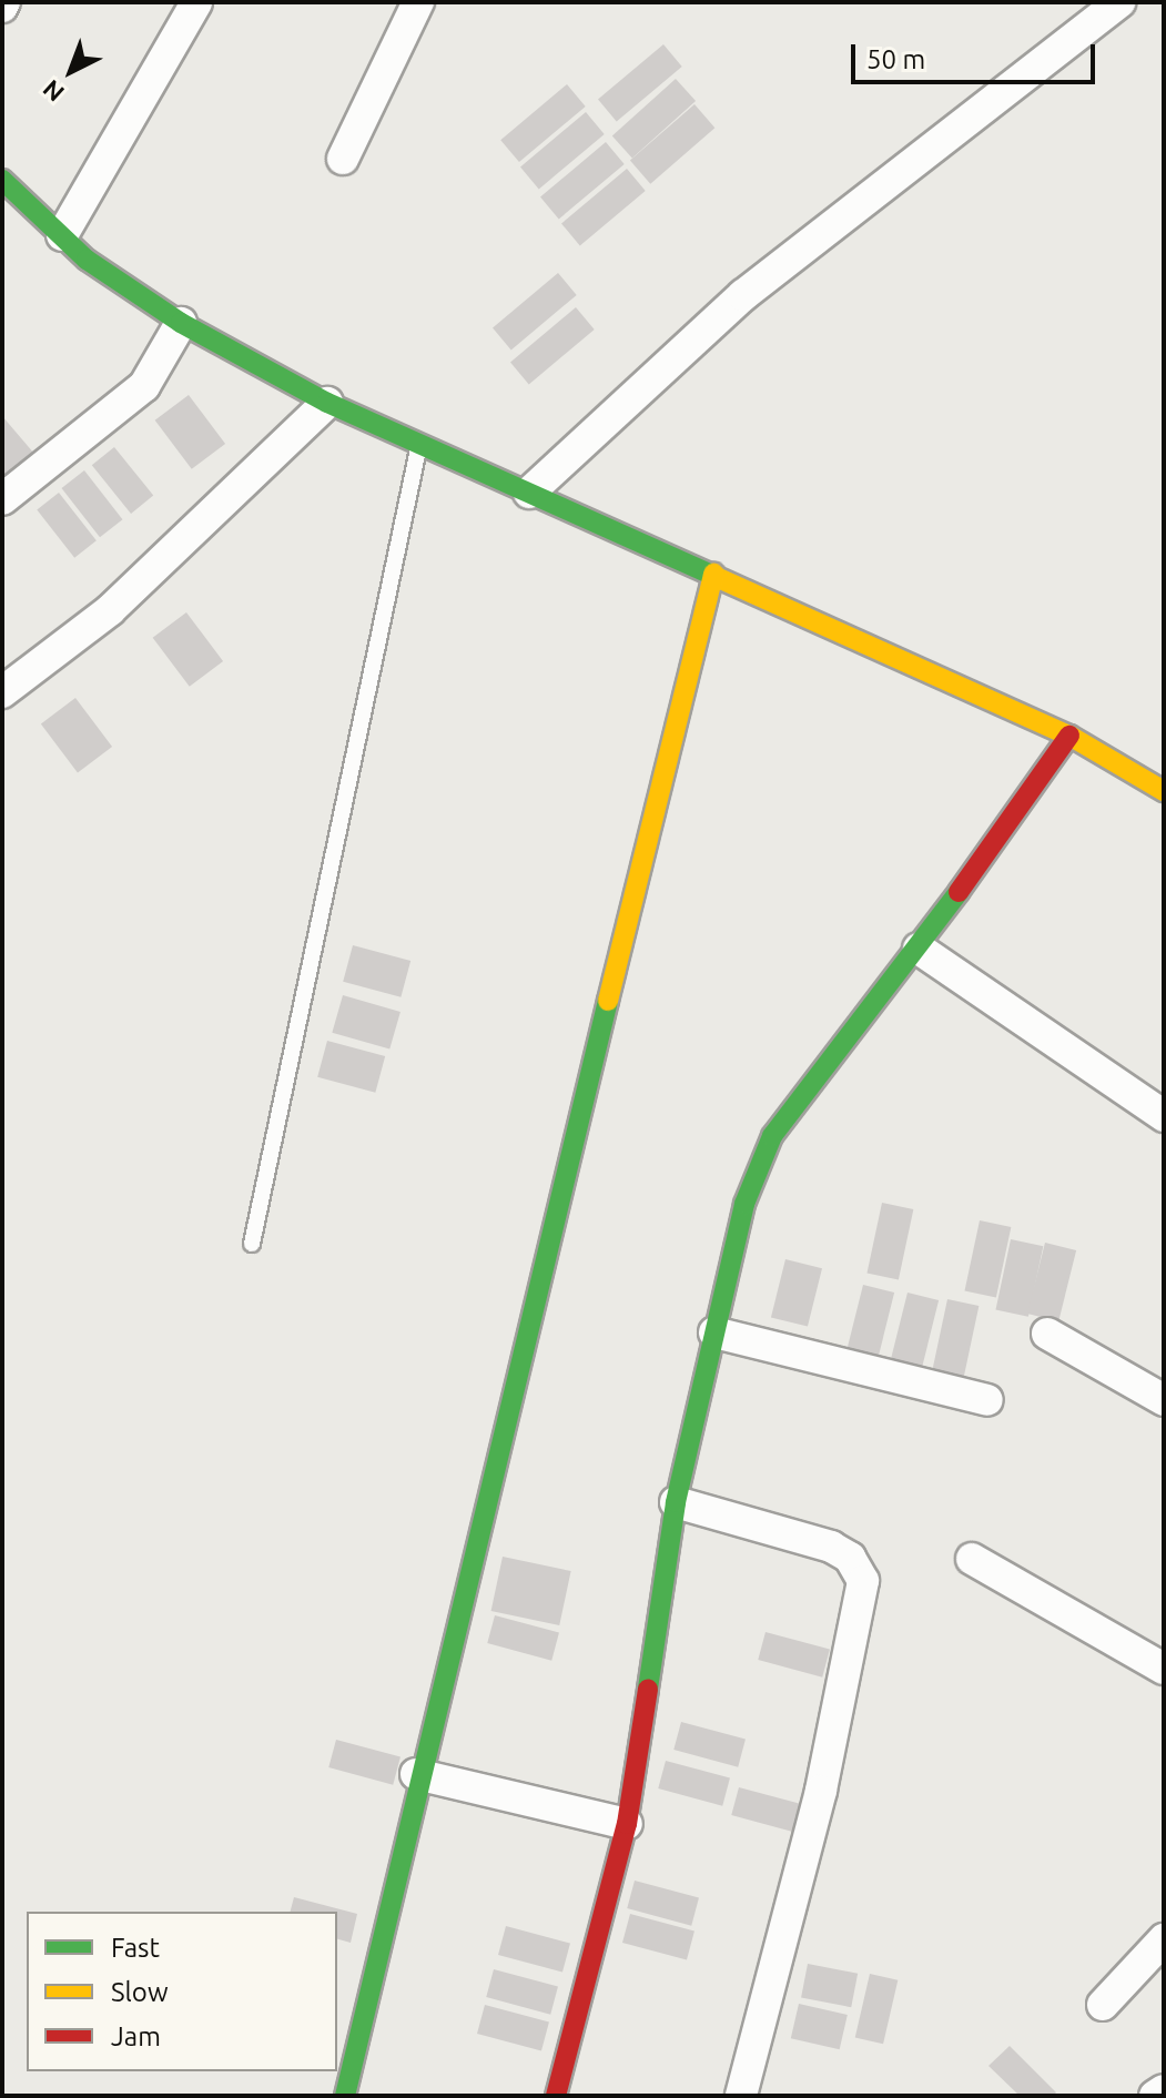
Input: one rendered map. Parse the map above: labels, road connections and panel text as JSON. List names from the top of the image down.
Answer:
{
  "legend": ["Fast", "Slow", "Jam"],
  "scale_bar": "50 m",
  "north": "bottom left"
}
